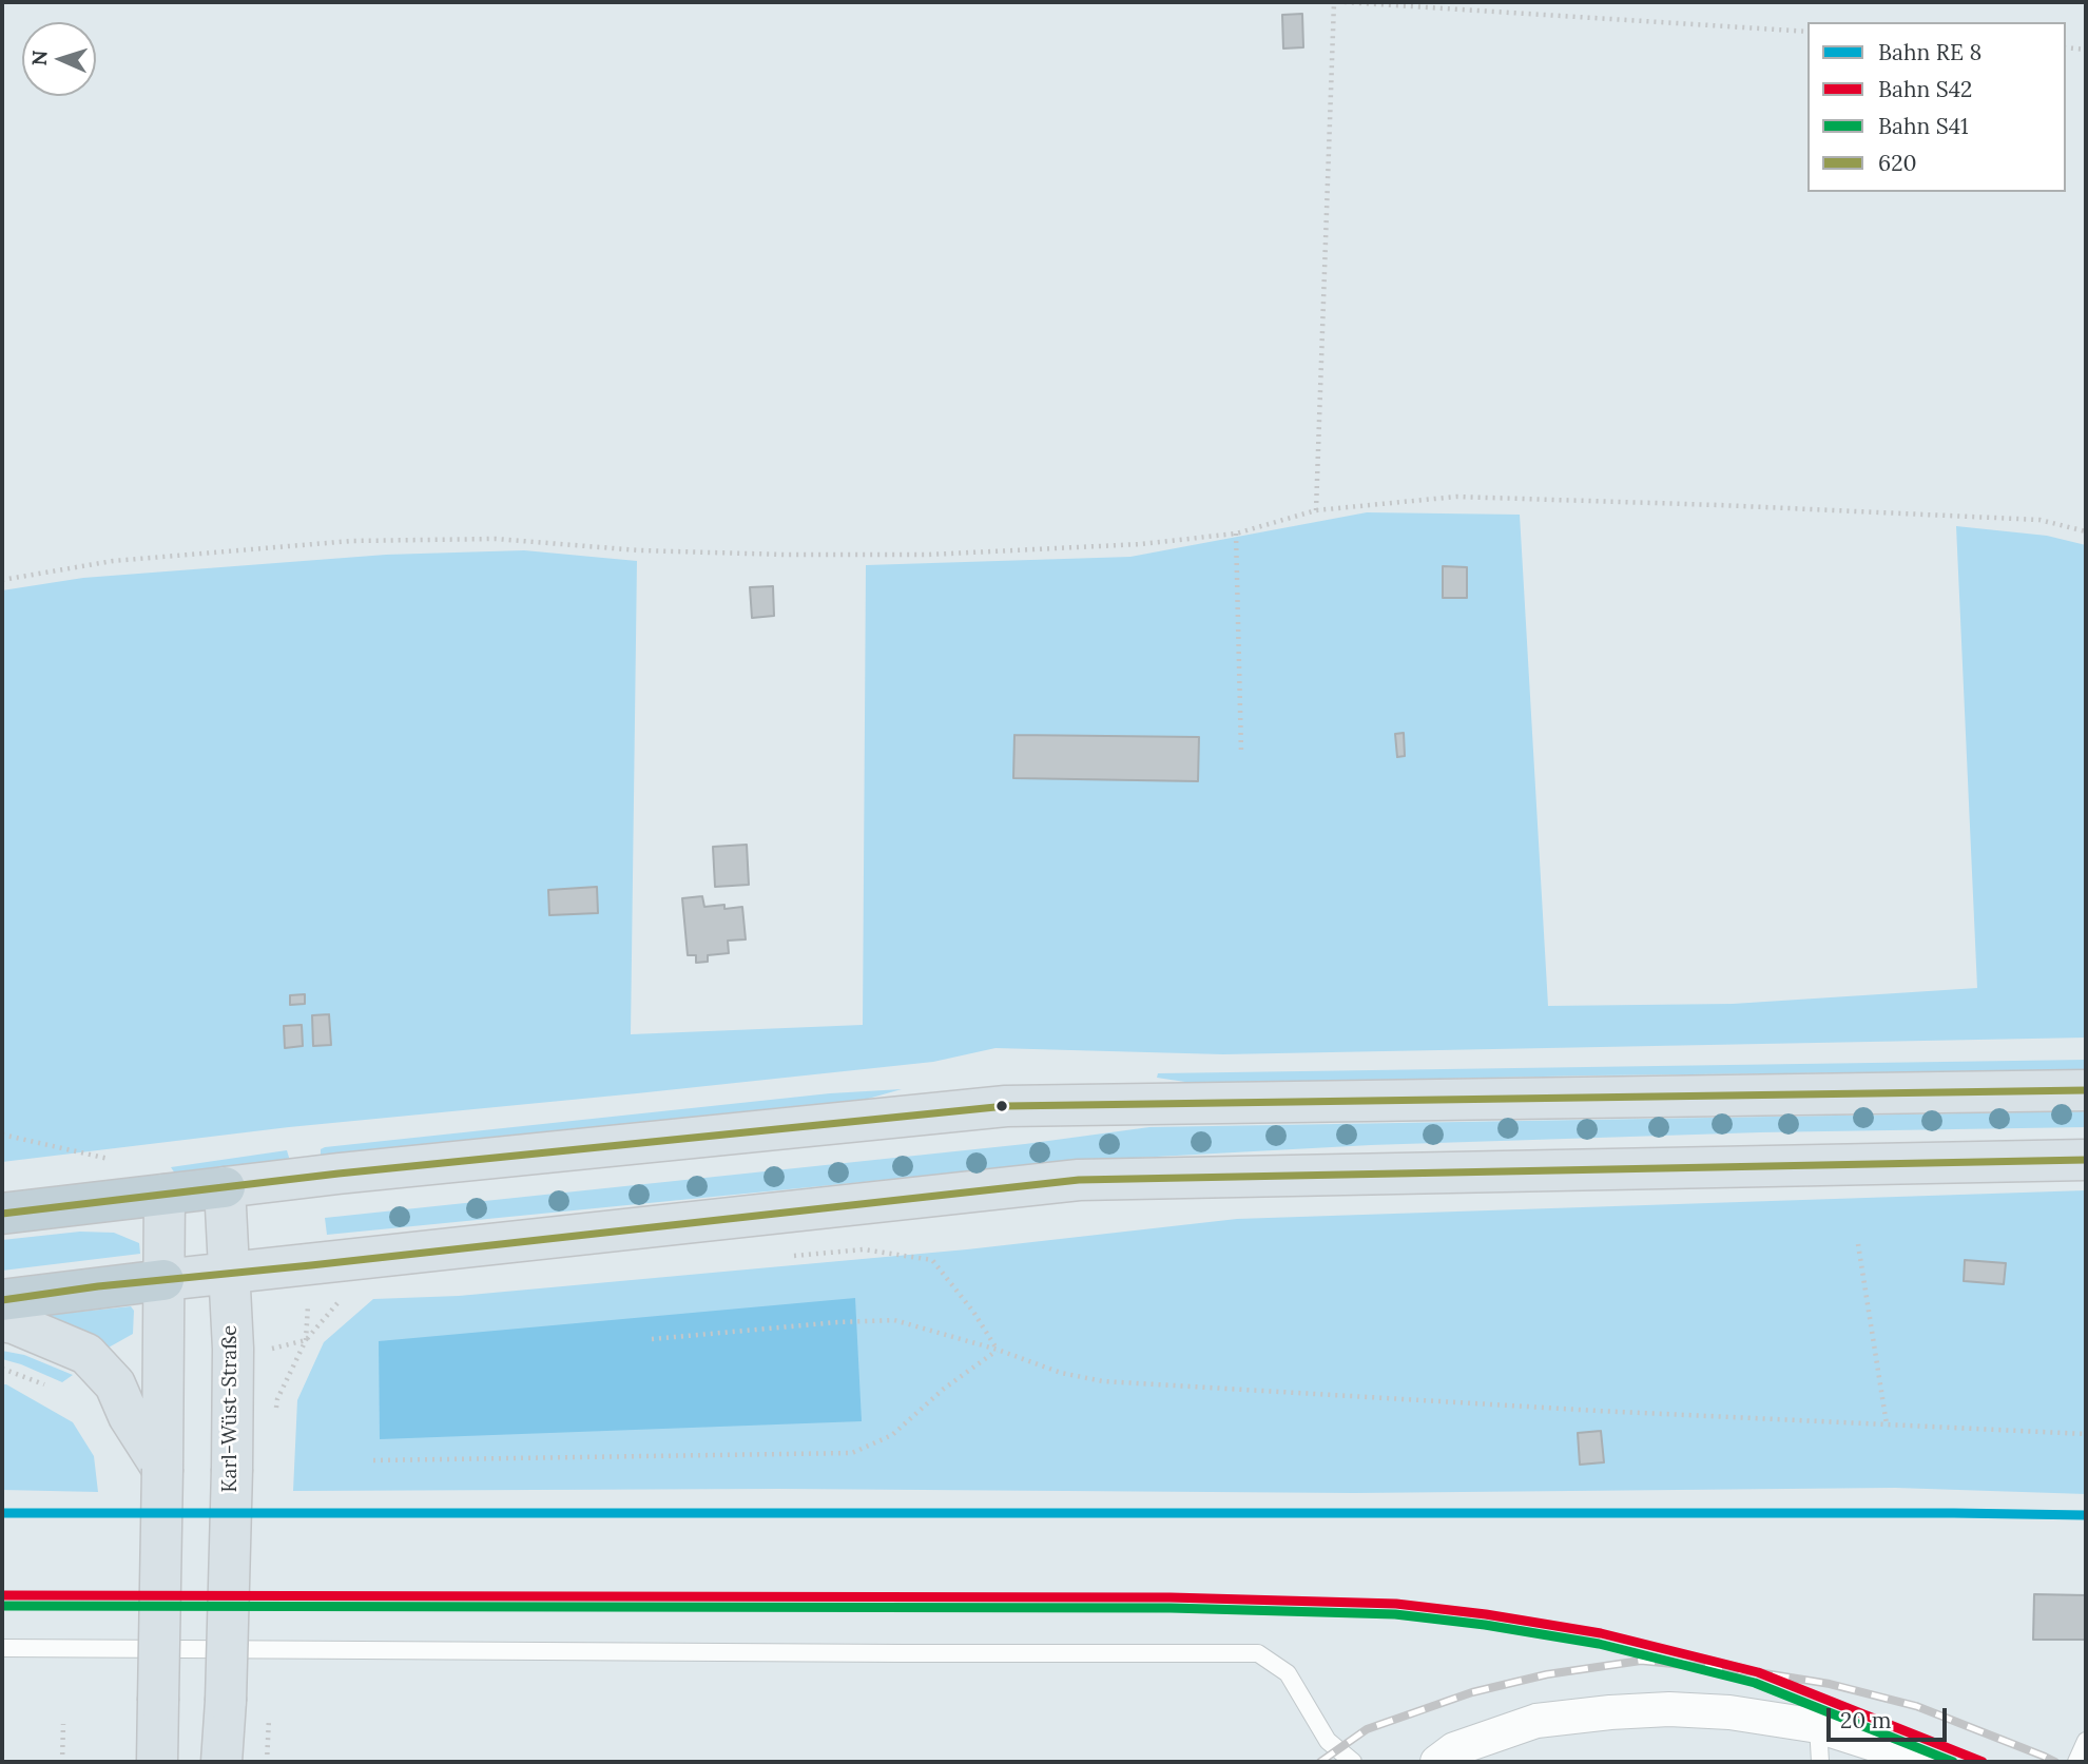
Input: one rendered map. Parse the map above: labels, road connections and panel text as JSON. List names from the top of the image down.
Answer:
{
  "streets": {
    "main road": ["Karl-Wüst-Straße"]
  },
  "lines": ["transit line 620", "rail line S42", "rail line S41"],
  "legend": [
    "Bahn RE 8",
    "Bahn S42",
    "Bahn S41",
    "620"
  ],
  "scale_bar": "20 m",
  "north": "left"
}
